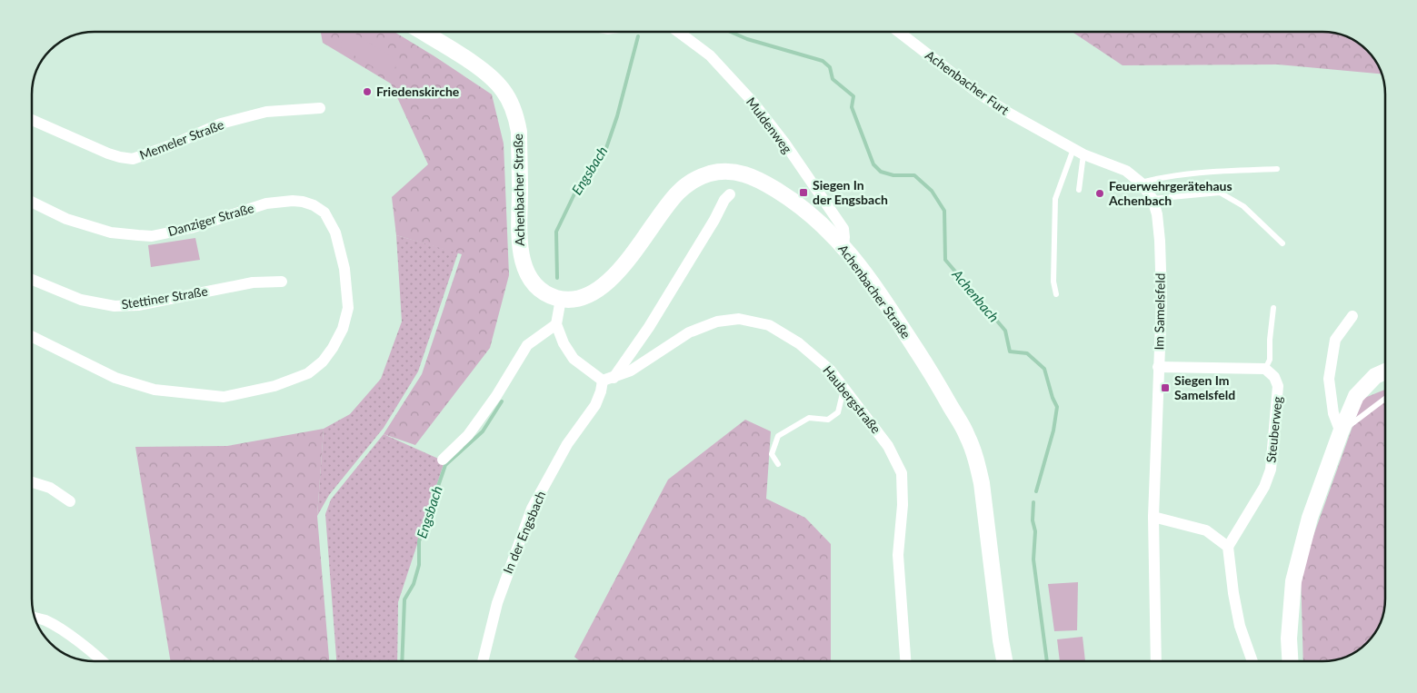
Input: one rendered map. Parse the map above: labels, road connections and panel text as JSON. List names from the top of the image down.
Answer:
{
  "streets": {
    "main road": ["Achenbacher Straße"],
    "street": [
      "Achenbacher Furt",
      "Muldenweg",
      "Memeler Straße",
      "Danziger Straße",
      "Stettiner Straße",
      "Im Samelsfeld",
      "Haubergstraße",
      "Steuberweg",
      "In der Engsbach"
    ]
  },
  "crossings": [
    ["Achenbacher Furt", "Im Samelsfeld"],
    ["Muldenweg", "Achenbacher Straße"],
    ["Haubergstraße", "In der Engsbach"]
  ],
  "water": ["Engsbach", "Achenbach"],
  "places": {
    "other": ["Friedenskirche", "Feuerwehrgerätehaus Achenbach"],
    "transit": ["Siegen In der Engsbach", "Siegen Im Samelsfeld"]
  }
}
